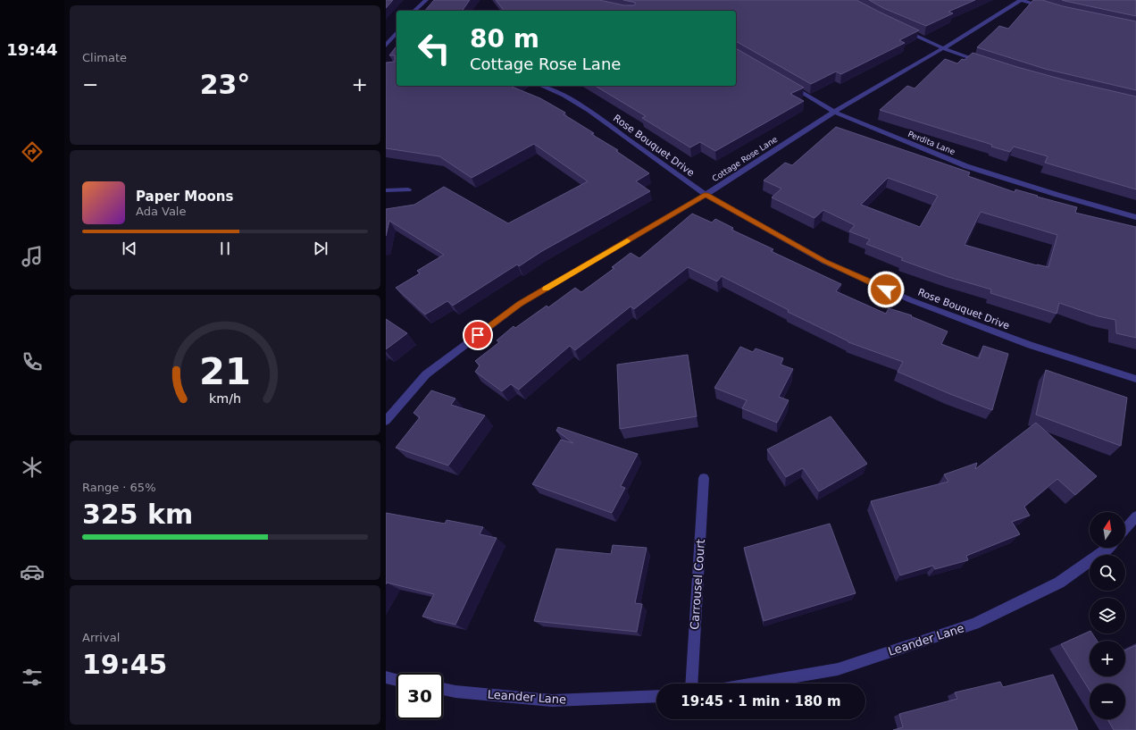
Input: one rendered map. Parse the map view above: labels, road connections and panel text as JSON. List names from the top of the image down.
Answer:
{
  "streets": {
    "street": [
      "Perdita Lane",
      "Rose Bouquet Drive",
      "Cottage Rose Lane",
      "Carrousel Court",
      "Leander Lane"
    ]
  },
  "crossings": [
    ["Perdita Lane", "Cottage Rose Lane"],
    ["Rose Bouquet Drive", "Cottage Rose Lane"]
  ],
  "north": "top",
  "page": {
    "tabs": "19:44",
    "tile": [
      "Climate",
      ["Range · 65%", "325 km"],
      ["Arrival", "19:45"]
    ],
    "turn": ["80 m", "Cottage Rose Lane"],
    "heat": ["−", "23°", "+"],
    "song": ["Paper Moons", "Ada Vale"],
    "map_buttons": ["+", "−"],
    "limit": "30",
    "trip": "19:45 · 1 min · 180 m",
    "gauge": ["21", "km/h"]
  }
}
